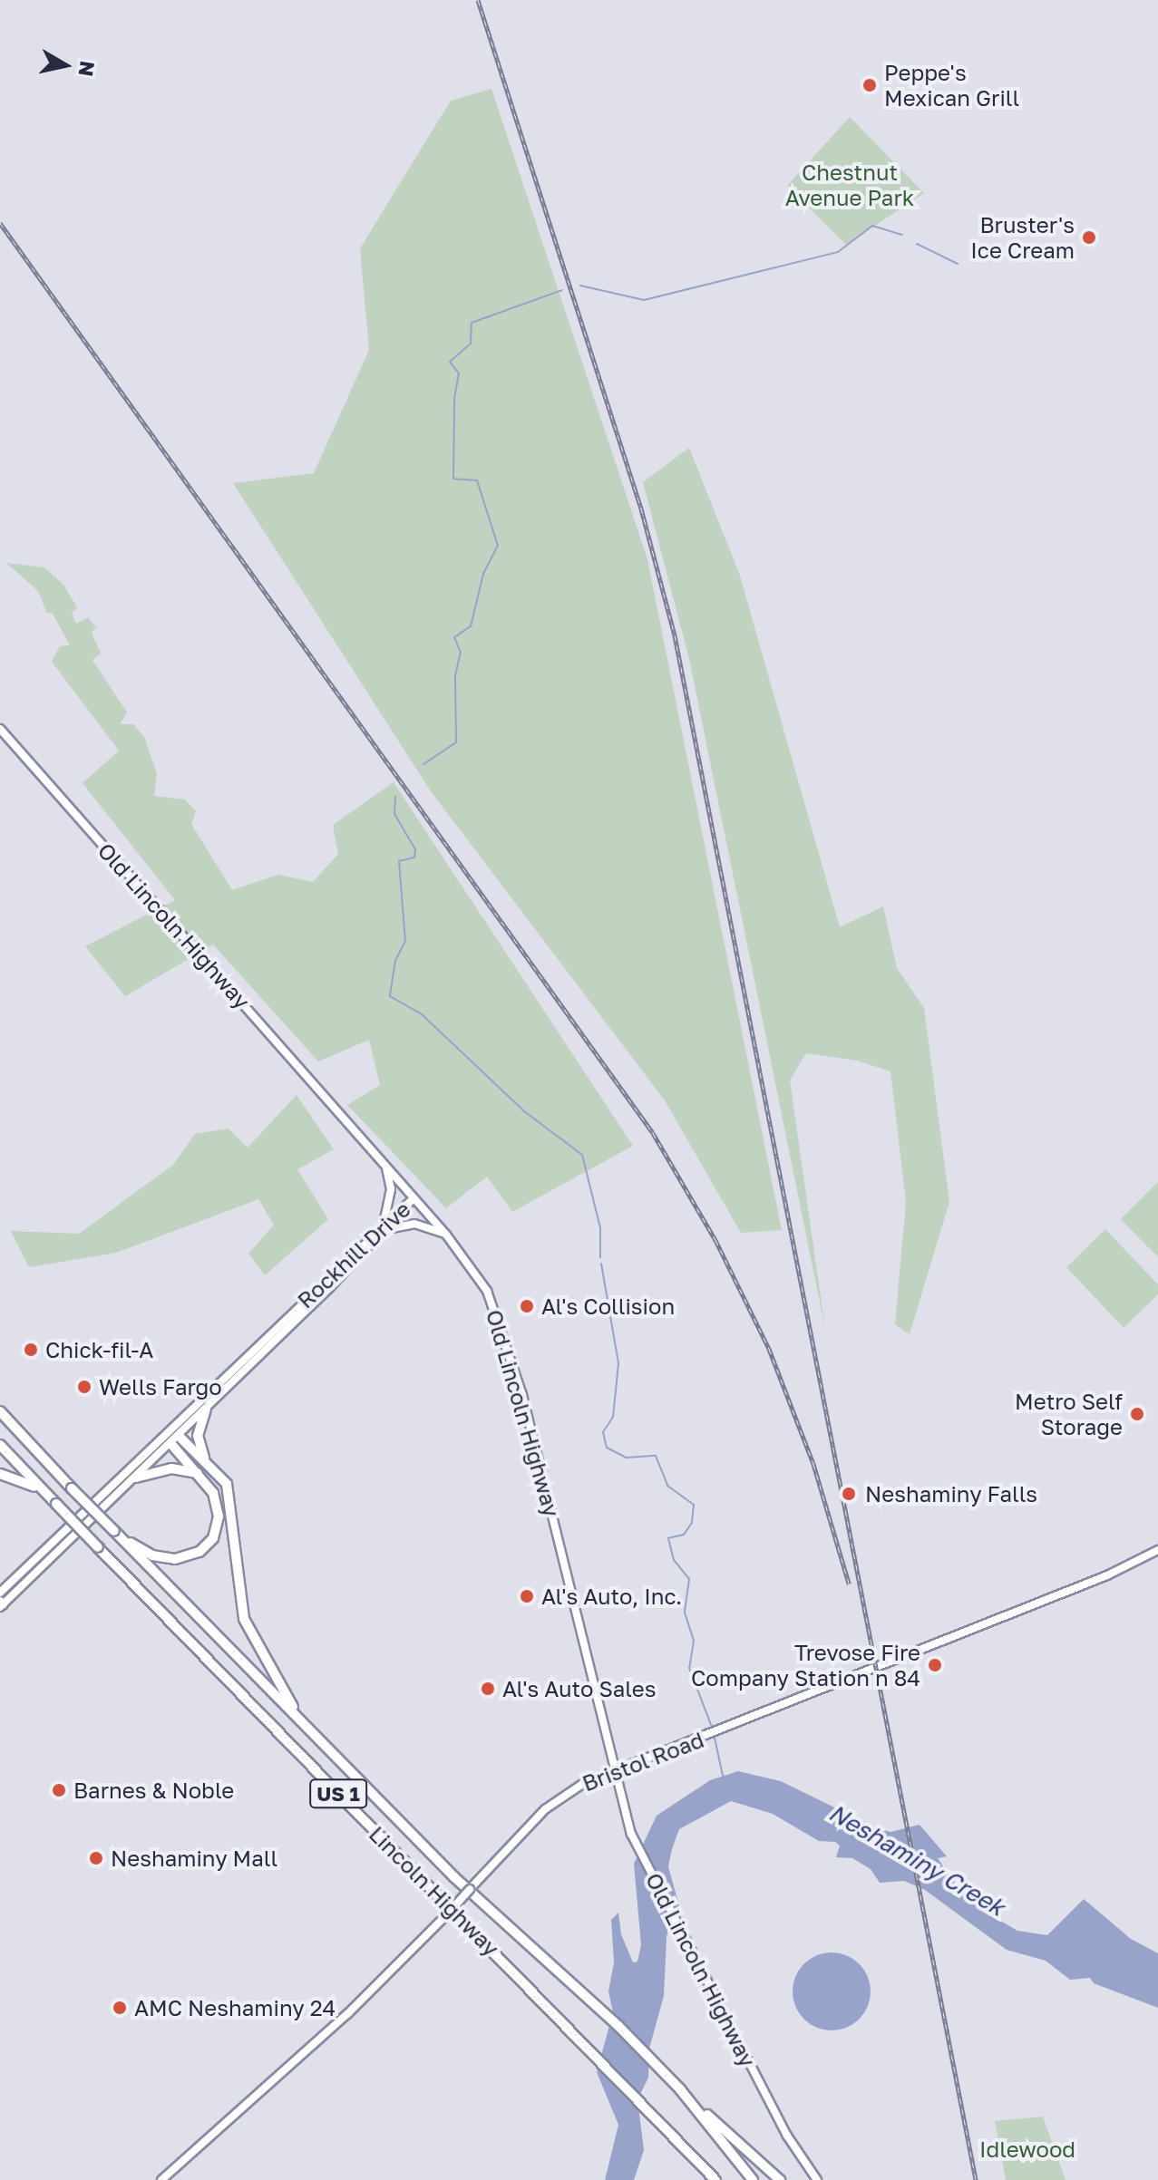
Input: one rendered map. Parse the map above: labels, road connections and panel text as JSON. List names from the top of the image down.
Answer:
{
  "streets": {
    "highway": ["US 1", "Lincoln Highway"],
    "main road": ["Old Lincoln Highway", "Rockhill Drive", "Bristol Road"]
  },
  "crossings": [
    ["Old Lincoln Highway", "Rockhill Drive"],
    ["Old Lincoln Highway", "Bristol Road"],
    ["US 1", "Lincoln Highway"]
  ],
  "water": ["Neshaminy Creek"],
  "parks": ["Chestnut Avenue Park", "Idlewood"],
  "places": [
    "Peppe's Mexican Grill",
    "Bruster's Ice Cream",
    "Al's Collision",
    "Chick-fil-A",
    "Wells Fargo",
    "Metro Self Storage",
    "Neshaminy Falls",
    "Al's Auto, Inc.",
    "Trevose Fire Company Station n 84",
    "Al's Auto Sales",
    "Barnes & Noble",
    "Neshaminy Mall",
    "AMC Neshaminy 24"
  ],
  "north": "right"
}
